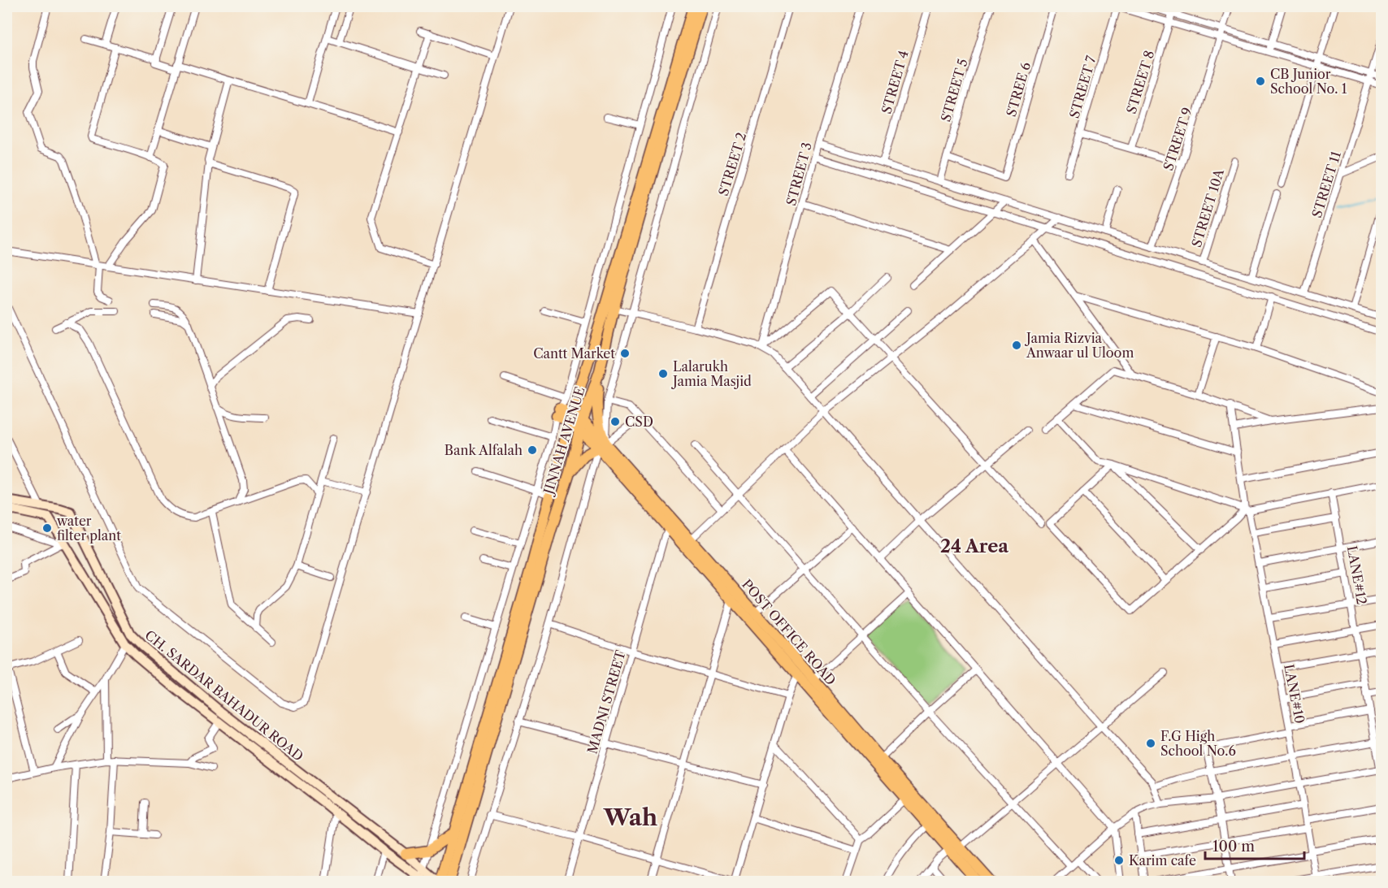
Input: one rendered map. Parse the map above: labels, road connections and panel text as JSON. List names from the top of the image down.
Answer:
{
  "streets": {
    "main road": ["JINNAH AVENUE", "POST OFFICE ROAD", "CH. SARDAR BAHADUR ROAD"],
    "street": [
      "STREET 4",
      "STREET 8",
      "STREET 7",
      "STREE 6",
      "STREET 5",
      "STREET 9",
      "STREET 2",
      "STREET 3",
      "STREET 11",
      "STREET 10A",
      "LANE#12",
      "LANE#10",
      "MADNI STREET"
    ]
  },
  "crossings": [
    ["STREE 6", "STREET 5"],
    ["JINNAH AVENUE", "POST OFFICE ROAD"],
    ["JINNAH AVENUE", "CH. SARDAR BAHADUR ROAD"],
    ["POST OFFICE ROAD", "MADNI STREET"]
  ],
  "districts": ["24 Area", "Wah"],
  "places": [
    "CB Junior School No. 1",
    "Jamia Rizvia Anwaar ul Uloom",
    "Cantt Market",
    "Lalarukh Jamia Masjid",
    "CSD",
    "Bank Alfalah",
    "water filter plant",
    "F.G High School No.6",
    "Karim cafe"
  ],
  "scale_bar": "100 m"
}
